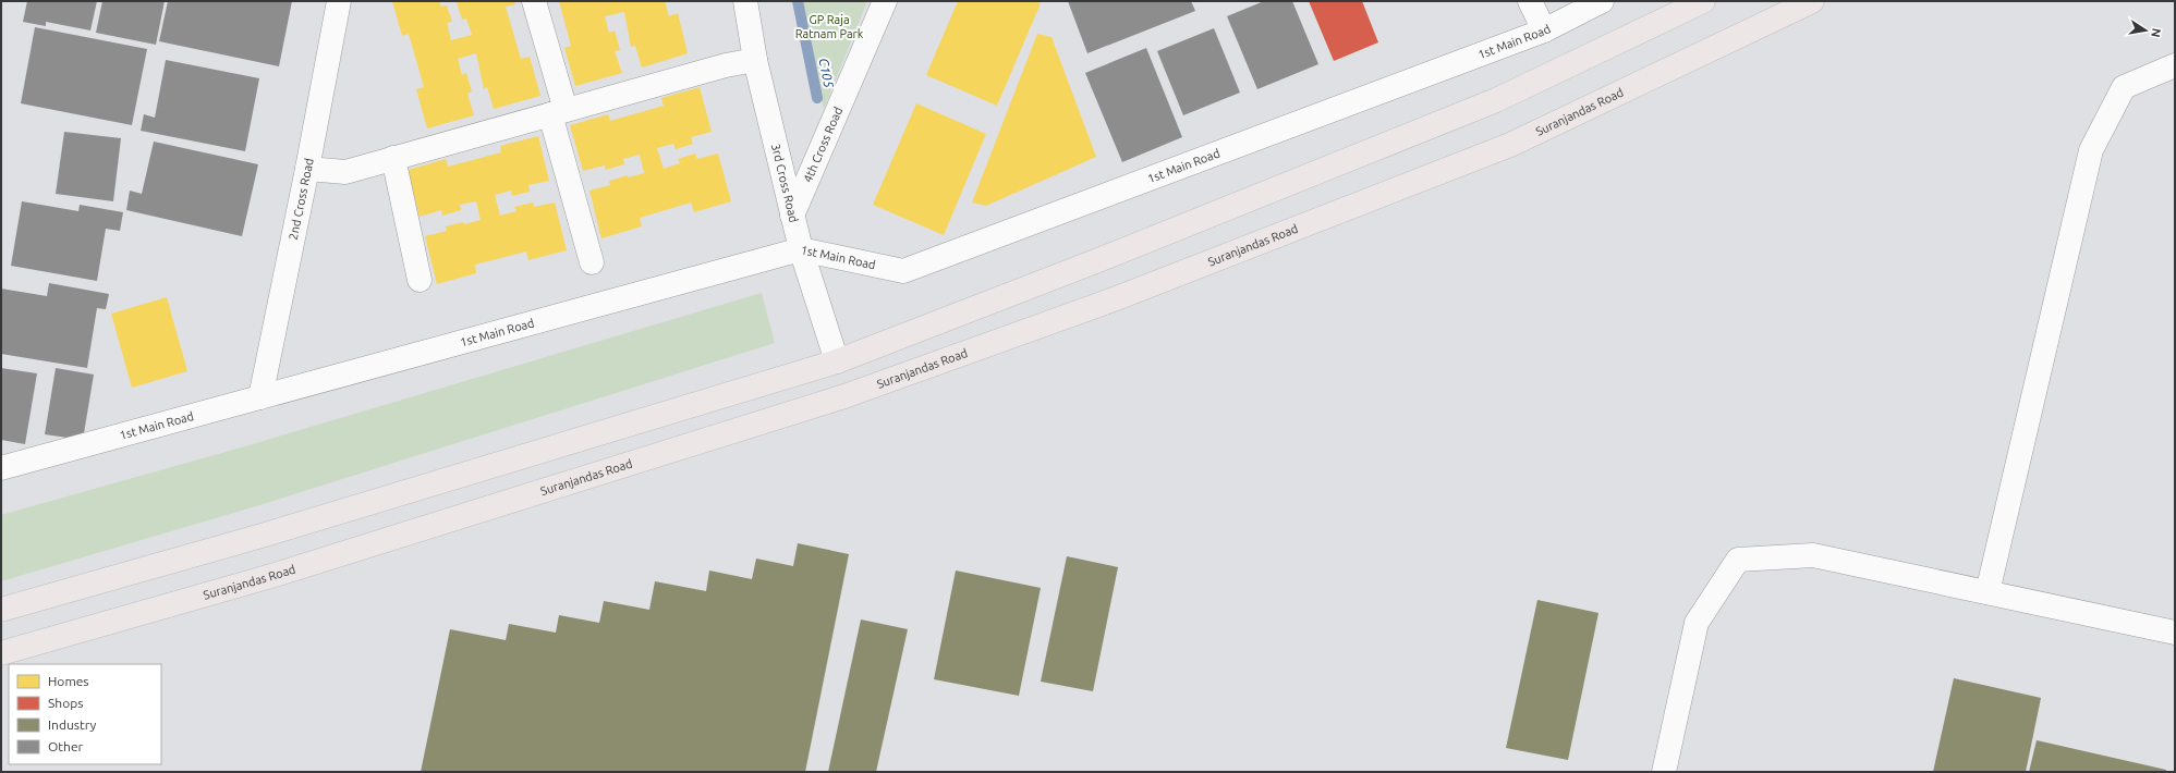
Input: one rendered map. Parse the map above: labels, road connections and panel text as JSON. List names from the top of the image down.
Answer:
{
  "streets": {
    "main road": ["Suranjandas Road"],
    "street": [
      "1st Main Road",
      "4th Cross Road",
      "3rd Cross Road",
      "2nd Cross Road"
    ]
  },
  "crossings": [
    ["1st Main Road", "3rd Cross Road"],
    ["1st Main Road", "2nd Cross Road"],
    ["4th Cross Road", "3rd Cross Road"]
  ],
  "water": ["C105"],
  "parks": ["GP Raja Ratnam Park"],
  "legend": [
    "Homes",
    "Shops",
    "Industry",
    "Other"
  ],
  "north": "right"
}
